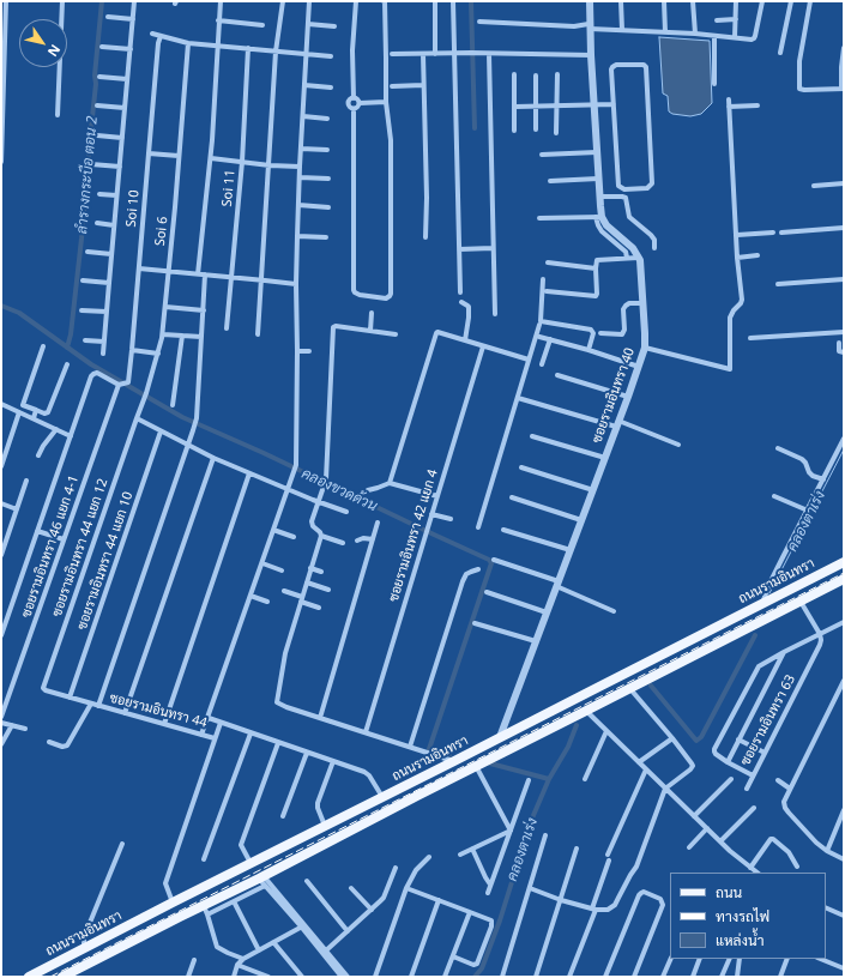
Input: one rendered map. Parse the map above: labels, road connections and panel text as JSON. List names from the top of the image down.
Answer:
{
  "streets": {
    "main road": ["ถนนรามอินทรา"],
    "street": [
      "Soi 11",
      "Soi 10",
      "Soi 6",
      "ซอยรามอินทรา 40",
      "ซอยรามอินทรา 42 แยก 4",
      "ซอยรามอินทรา 46 แยก 4-1",
      "ซอยรามอินทรา 44 แยก 12",
      "ซอยรามอินทรา 44 แยก 10",
      "ซอยรามอินทรา 44",
      "ซอยรามอินทรา 63"
    ]
  },
  "crossings": [
    ["Soi 10", "ซอยรามอินทรา 46 แยก 4-1"],
    ["Soi 6", "ซอยรามอินทรา 44 แยก 12"],
    ["ซอยรามอินทรา 40", "ถนนรามอินทรา"],
    ["ซอยรามอินทรา 44 แยก 12", "ซอยรามอินทรา 44"],
    ["ซอยรามอินทรา 44 แยก 10", "ซอยรามอินทรา 44"],
    ["ถนนรามอินทรา", "ซอยรามอินทรา 44"]
  ],
  "water": ["ลำรางกระบือ ตอน 2", "คลองขวดด้วน", "คลองตาเร่ง"],
  "legend": ["ถนน", "ทางรถไฟ", "แหล่งน้ำ"],
  "north": "bottom right"
}
